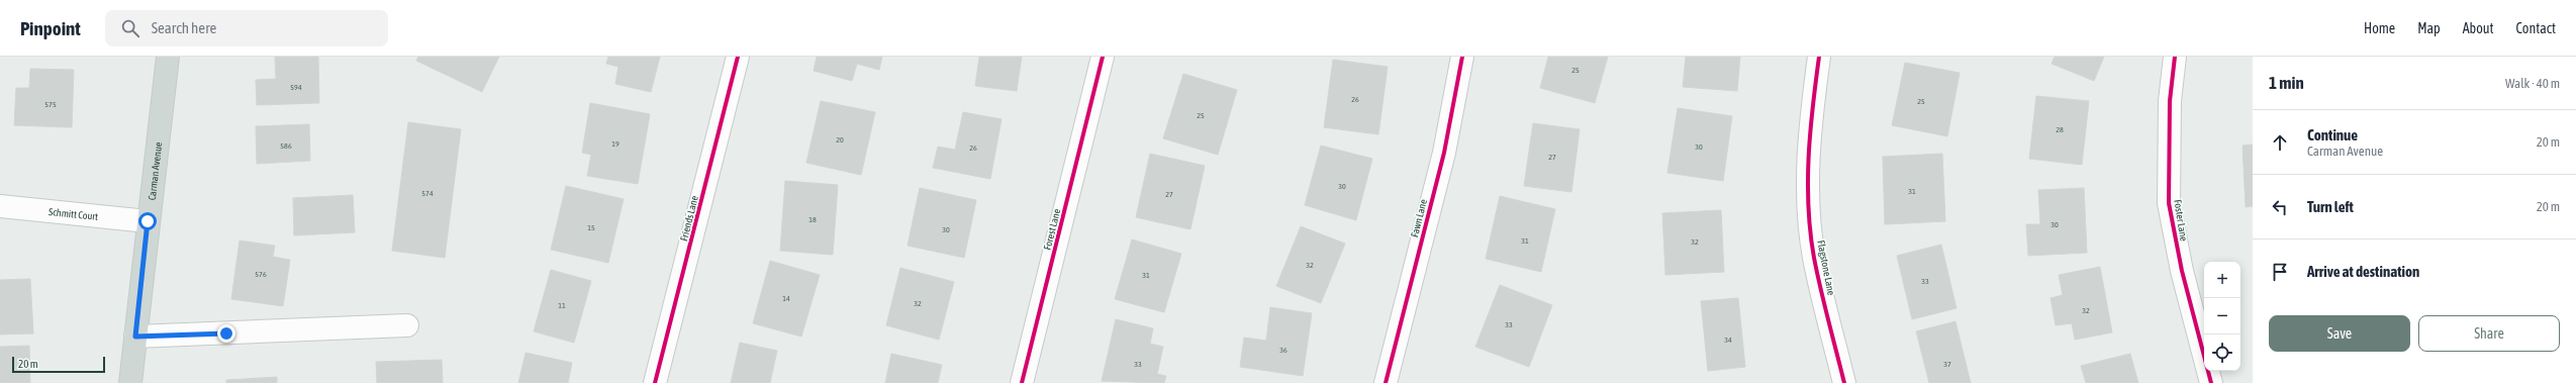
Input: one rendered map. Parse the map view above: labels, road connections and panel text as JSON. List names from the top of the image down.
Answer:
{
  "streets": {
    "main road": ["Carman Avenue"],
    "street": [
      "Schmitt Court",
      "Friends Lane",
      "Fawn Lane",
      "Foster Lane",
      "Forest Lane",
      "Flagstone Lane"
    ]
  },
  "crossings": [
    ["Carman Avenue", "Schmitt Court"]
  ],
  "house_numbers": [
    "25",
    "594",
    "26",
    "25",
    "575",
    "25",
    "28",
    "20",
    "19",
    "586",
    "30",
    "26",
    "27",
    "30",
    "31",
    "574",
    "27",
    "18",
    "30",
    "15",
    "30",
    "31",
    "32",
    "32",
    "576",
    "31",
    "33",
    "14",
    "32",
    "11",
    "32",
    "33",
    "34",
    "36",
    "33",
    "37"
  ],
  "scale_bar": "20 m",
  "page": {
    "header": "Pinpoint",
    "search": "Search here",
    "nav": [
      "Home",
      "Map",
      "About",
      "Contact"
    ],
    "heading": ["1 min", "Walk · 40 m"],
    "list": [
      ["Continue", "Carman Avenue", "20 m"],
      ["Turn left", "20 m"],
      "Arrive at destination"
    ],
    "map_buttons": ["+", "−"],
    "buttons": ["Save", "Share"],
    "scale": "20 m"
  }
}
